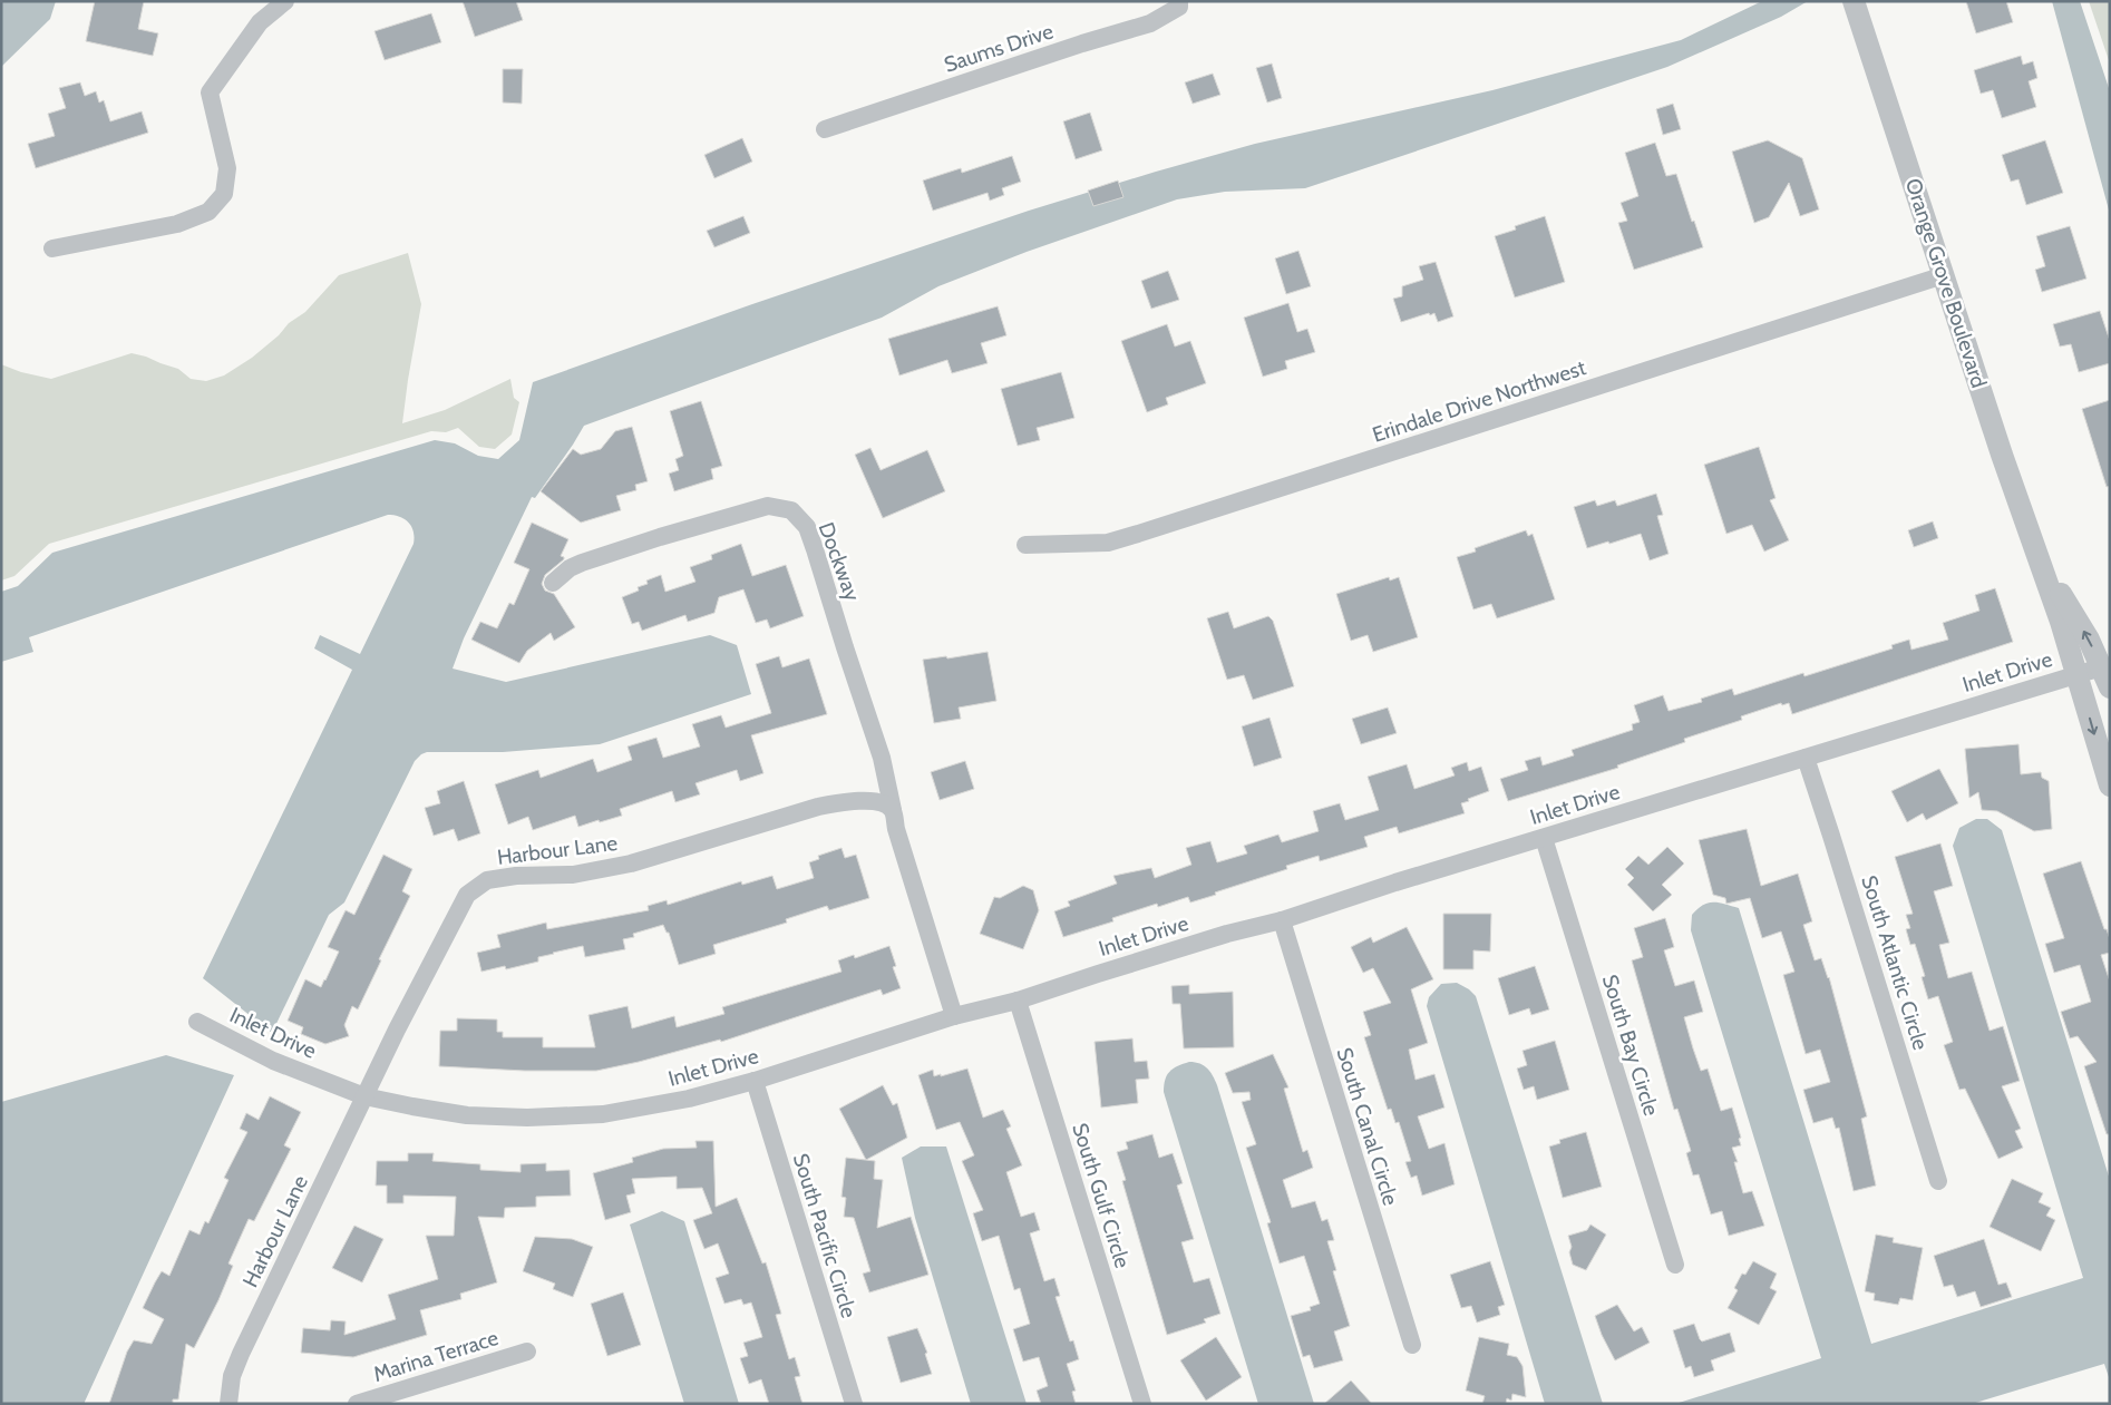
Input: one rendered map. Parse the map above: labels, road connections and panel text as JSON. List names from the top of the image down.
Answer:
{
  "streets": {
    "street": [
      "Saums Drive",
      "Orange Grove Boulevard",
      "Erindale Drive Northwest",
      "Dockway",
      "Inlet Drive",
      "Harbour Lane",
      "South Atlantic Circle",
      "South Bay Circle",
      "South Canal Circle",
      "South Gulf Circle",
      "South Pacific Circle",
      "Marina Terrace"
    ]
  },
  "crossings": [
    ["Orange Grove Boulevard", "Erindale Drive Northwest"],
    ["Orange Grove Boulevard", "Inlet Drive"],
    ["Dockway", "Harbour Lane"],
    ["Inlet Drive", "Harbour Lane"],
    ["Inlet Drive", "South Atlantic Circle"],
    ["Inlet Drive", "South Bay Circle"],
    ["Inlet Drive", "South Canal Circle"],
    ["Inlet Drive", "South Gulf Circle"],
    ["Inlet Drive", "South Pacific Circle"]
  ]
}
